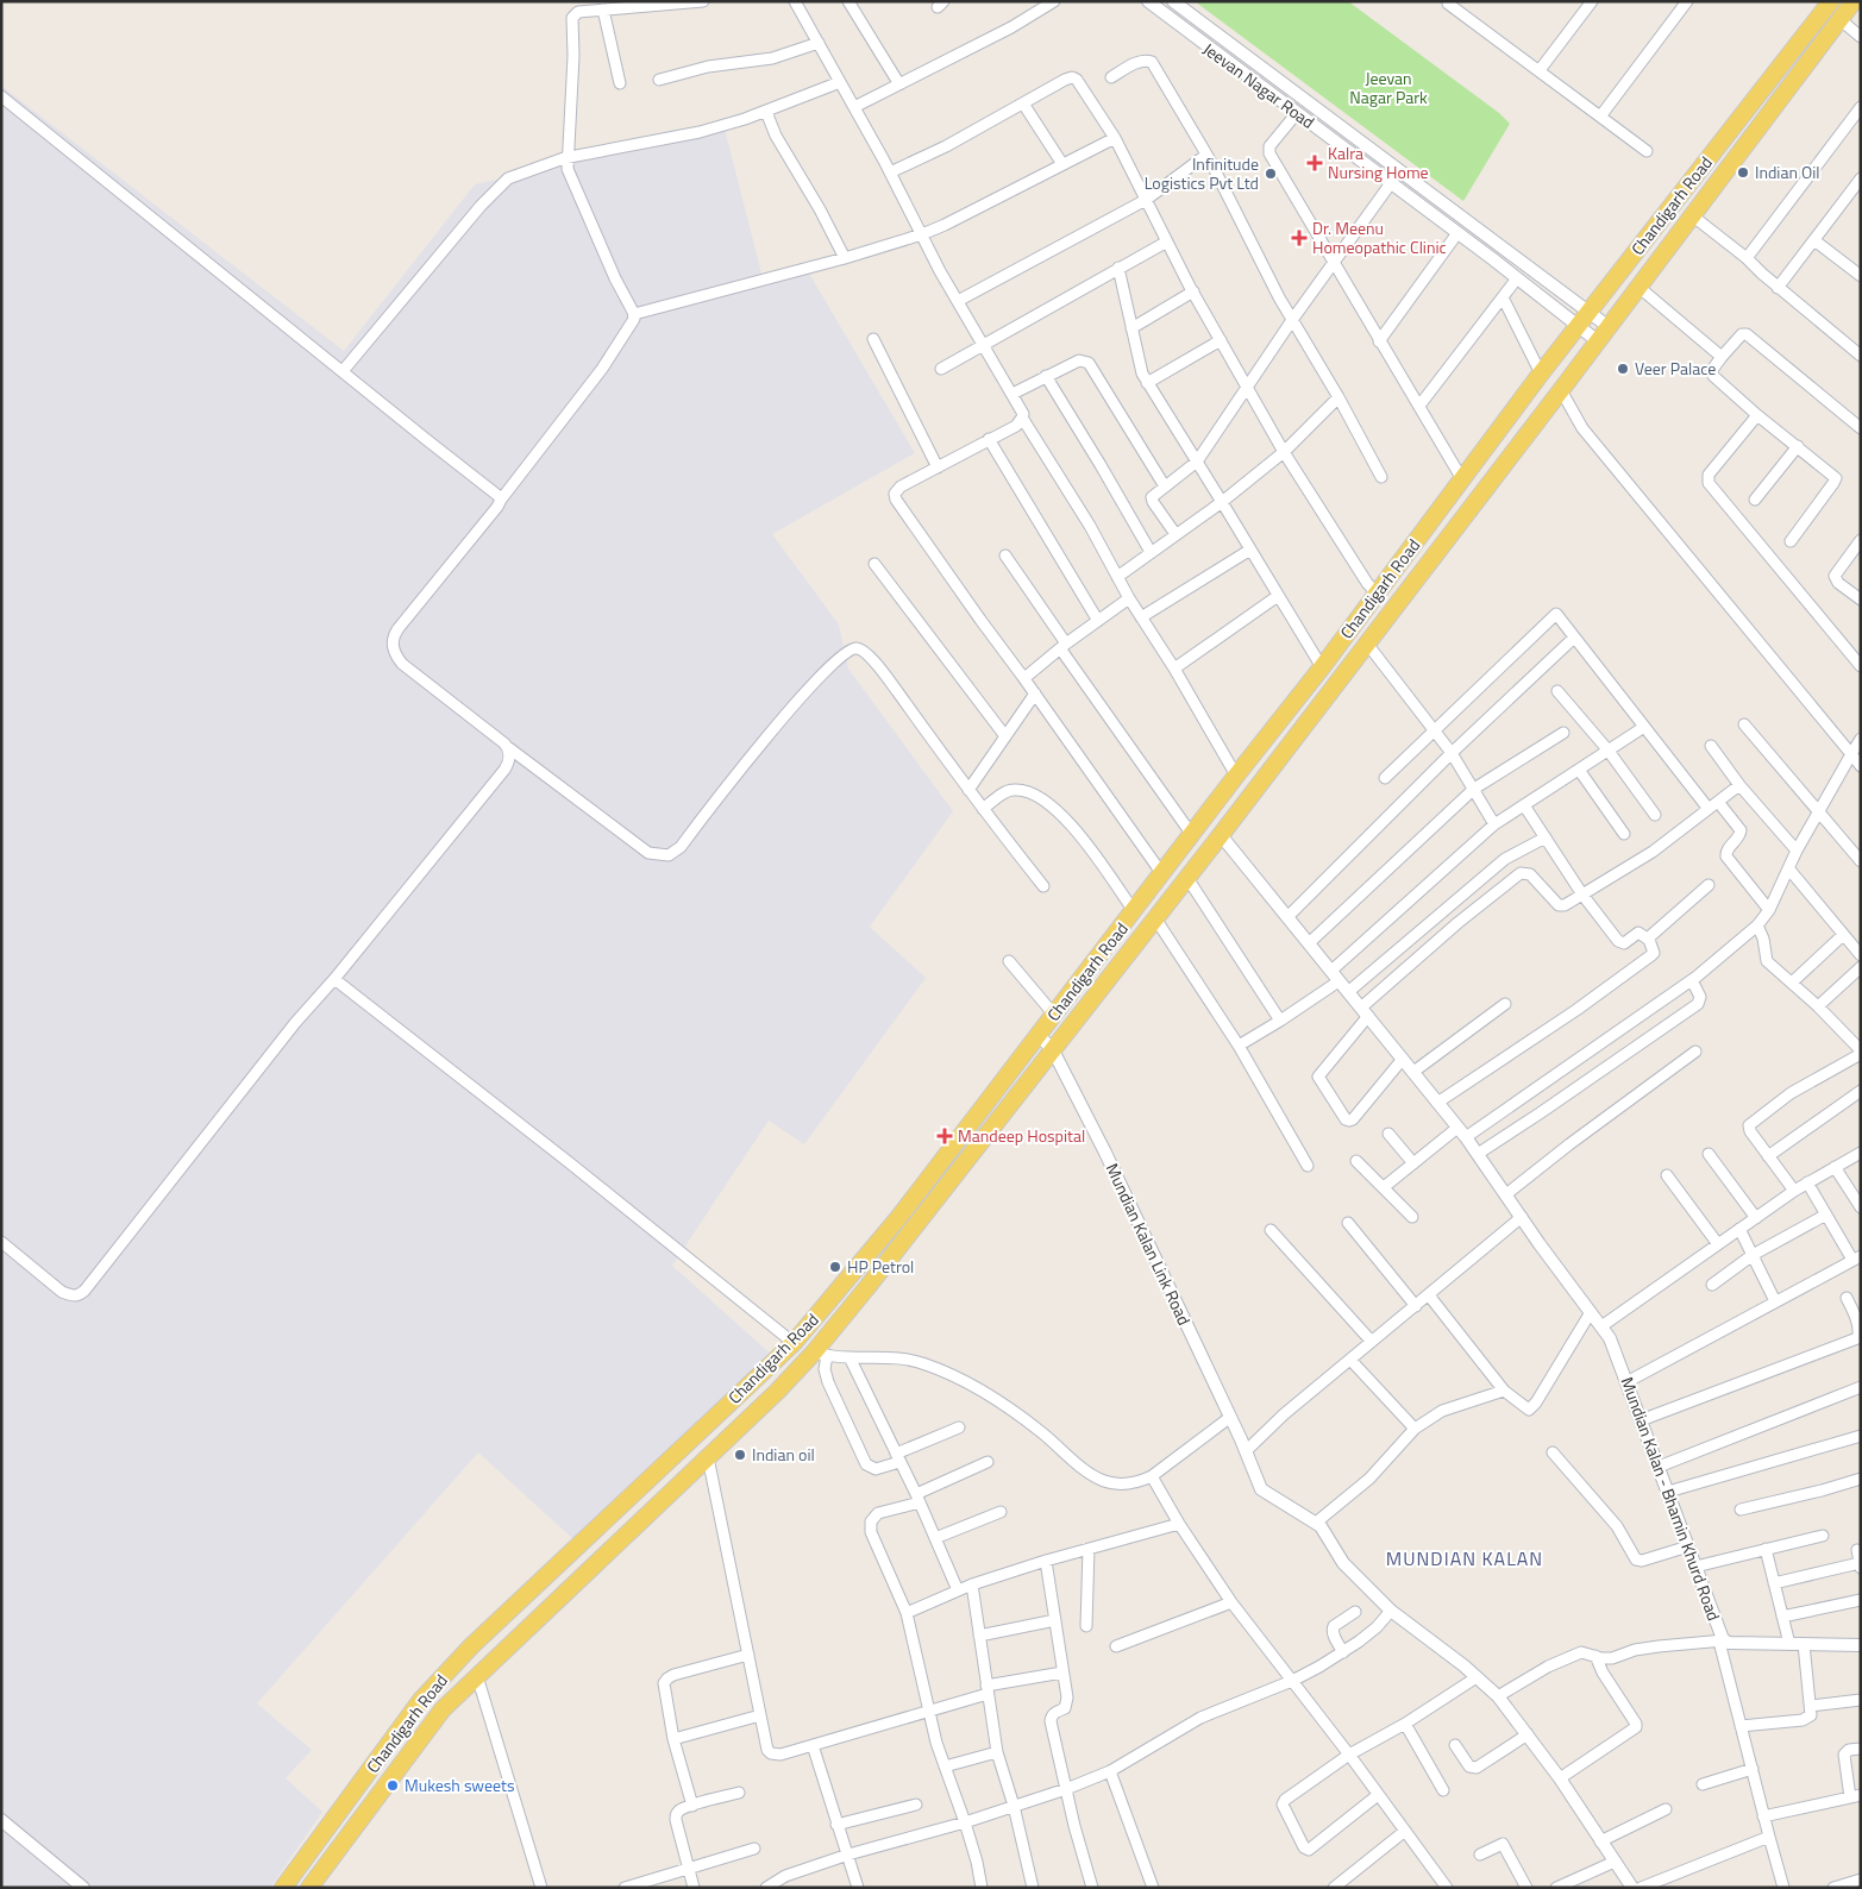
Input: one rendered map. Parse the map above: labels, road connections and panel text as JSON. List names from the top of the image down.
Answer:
{
  "streets": {
    "main road": ["Chandigarh Road"],
    "street": ["Jeevan Nagar Road", "Mundian Kalan Link Road", "Mundian Kalan - Bhamin Khurd Road"]
  },
  "crossings": [
    ["Jeevan Nagar Road", "Chandigarh Road"],
    ["Chandigarh Road", "Mundian Kalan Link Road"],
    ["Chandigarh Road", "Mundian Kalan - Bhamin Khurd Road"]
  ],
  "districts": ["MUNDIAN KALAN"],
  "parks": ["Jeevan Nagar Park"],
  "places": {
    "health": ["Kalra Nursing Home", "Dr. Meenu Homeopathic Clinic", "Mandeep Hospital"],
    "other": [
      "Indian Oil",
      "Infinitude Logistics Pvt Ltd",
      "Veer Palace",
      "HP Petrol",
      "Indian oil",
      "Mukesh sweets"
    ]
  }
}
